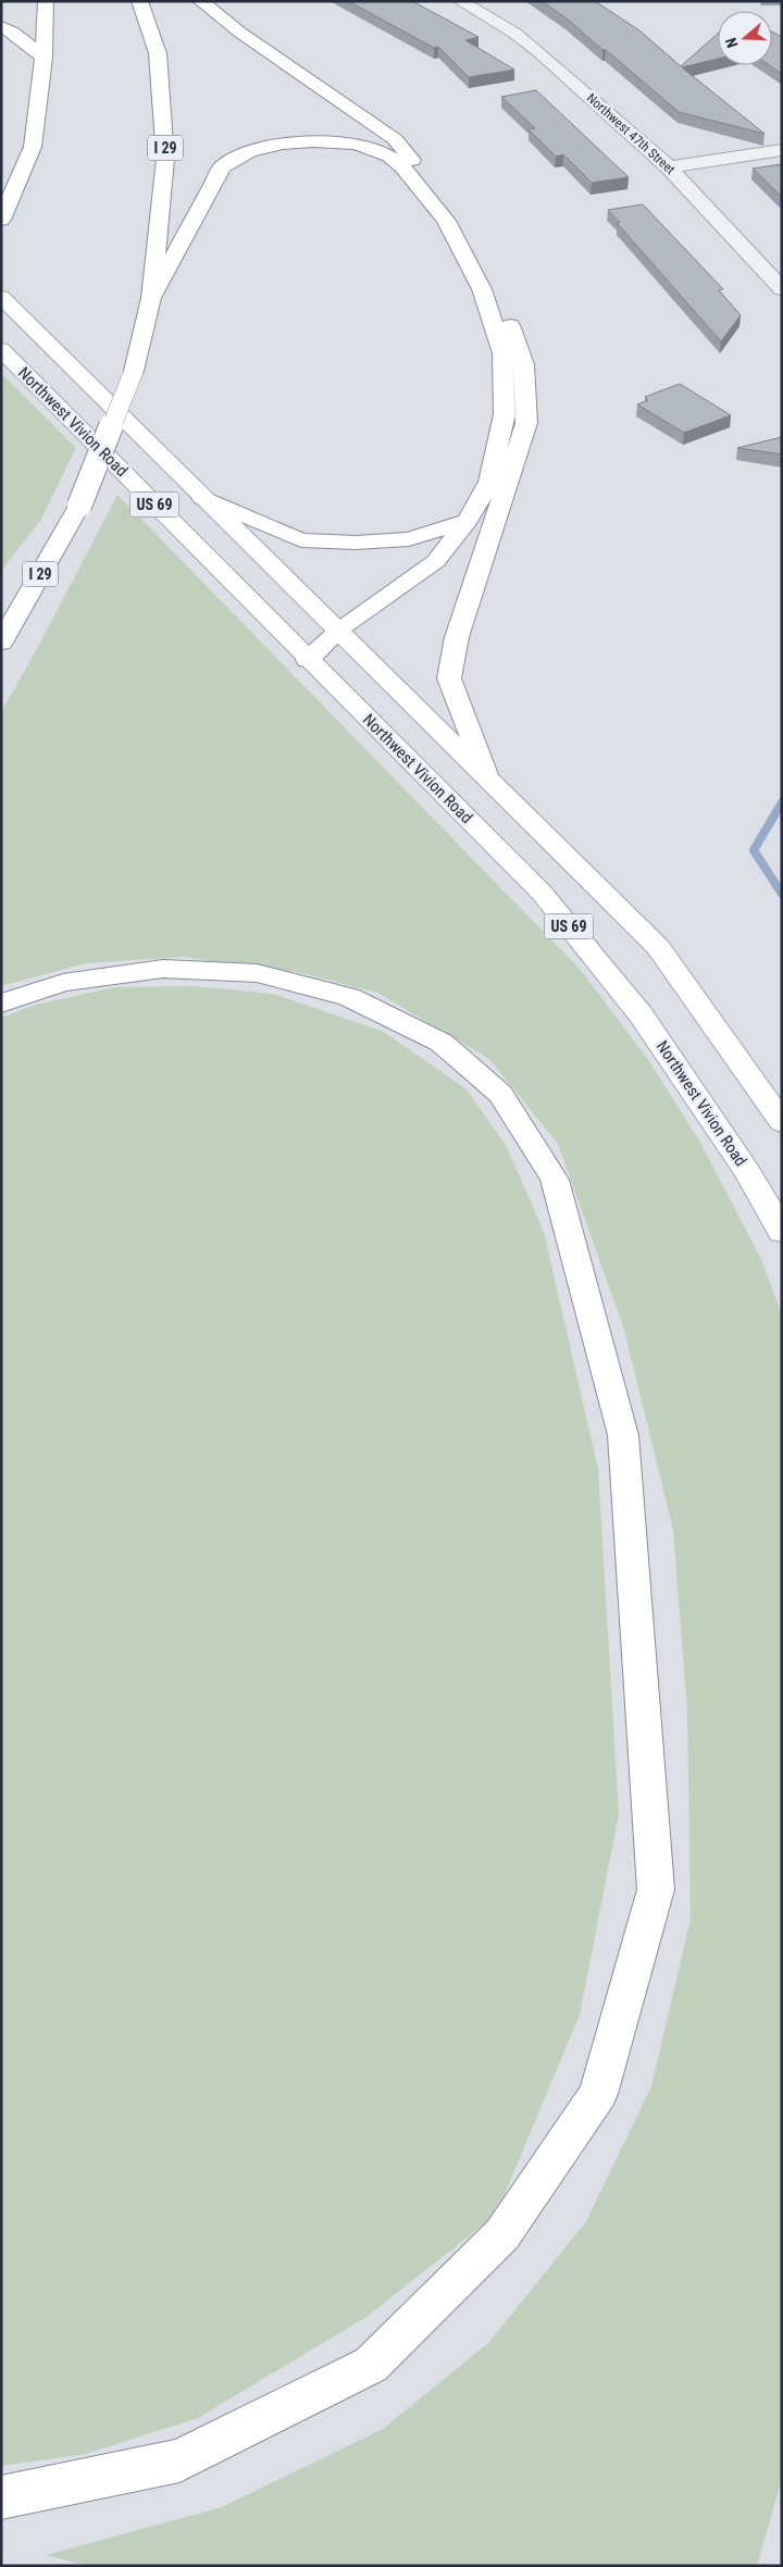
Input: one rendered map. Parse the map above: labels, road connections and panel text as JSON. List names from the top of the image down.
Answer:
{
  "streets": {
    "main road": ["I 29", "Northwest Vivion Road", "US 69"],
    "street": ["Northwest 47th Street"]
  },
  "north": "left"
}
